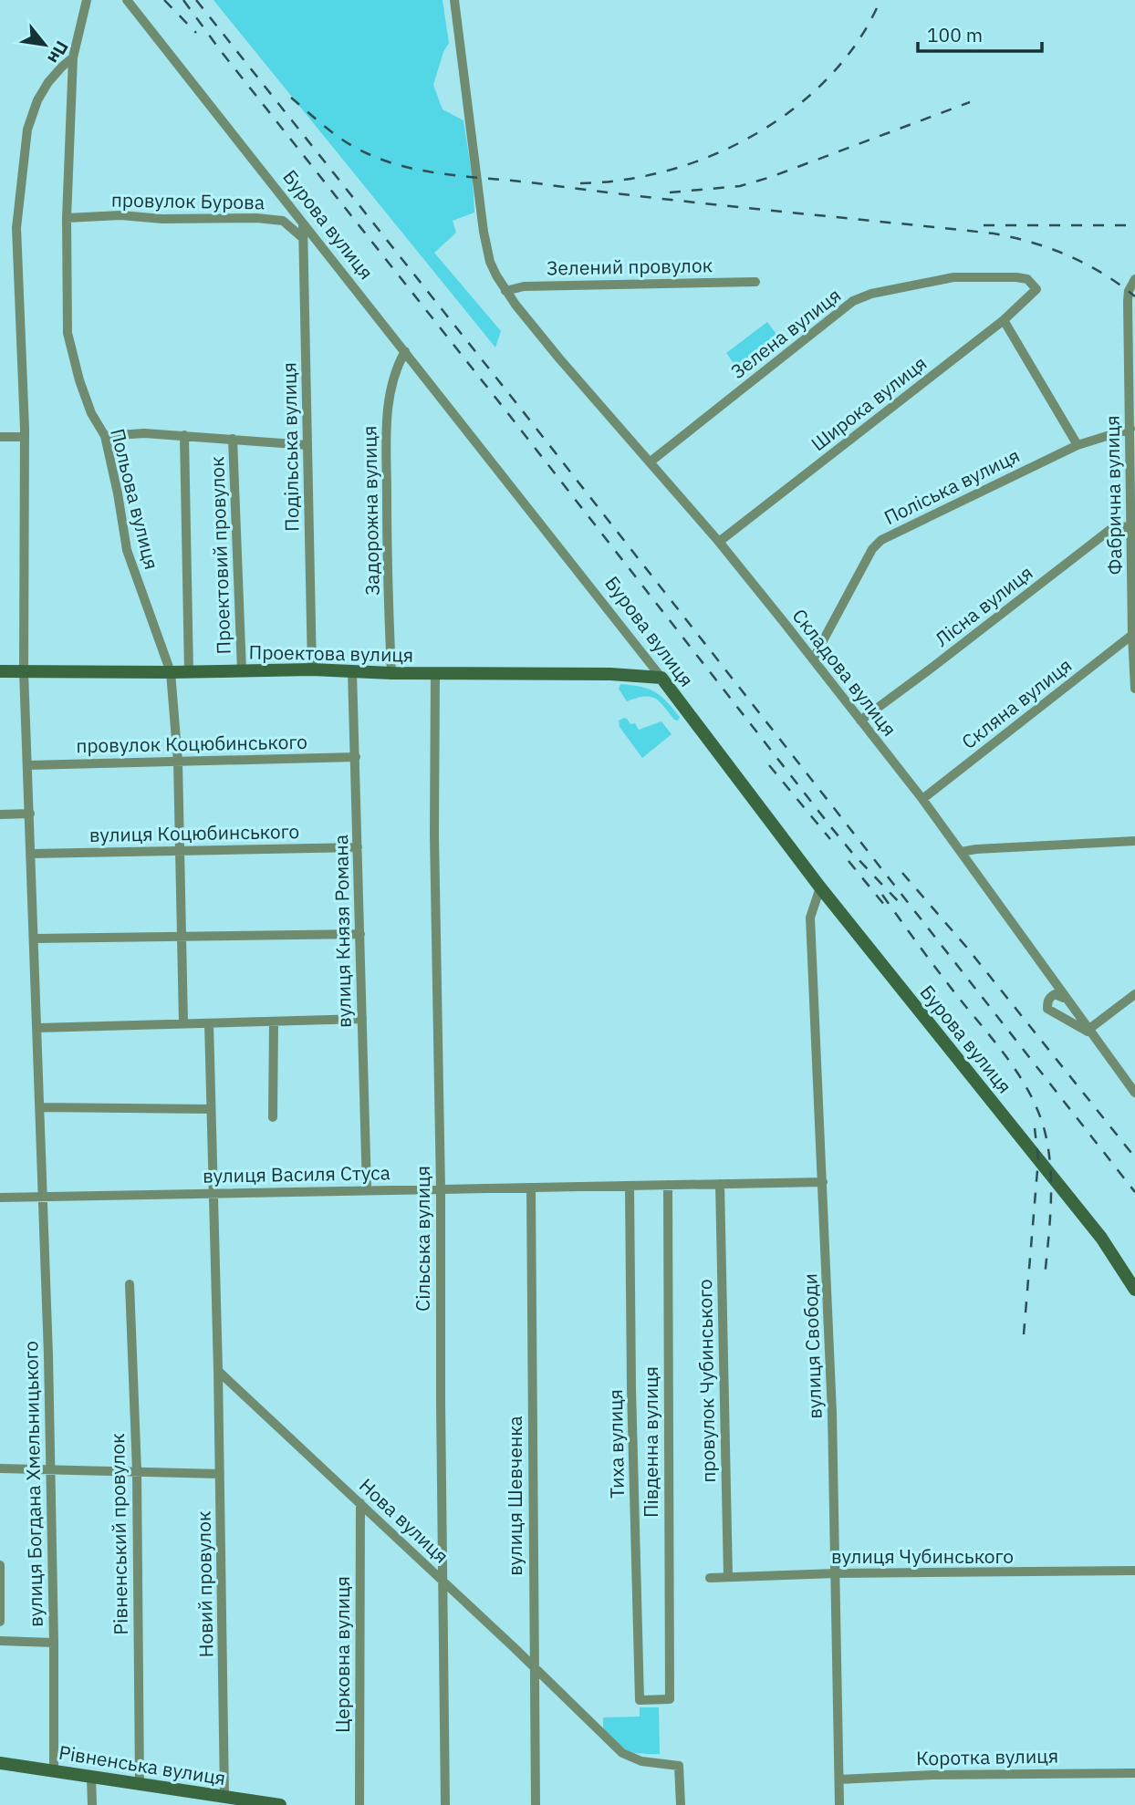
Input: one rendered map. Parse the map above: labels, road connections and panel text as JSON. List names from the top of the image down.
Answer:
{
  "streets": {
    "main road": ["Бурова вулиця", "Проектова вулиця", "Рівненська вулиця"],
    "street": [
      "провулок Бурова",
      "Зелений провулок",
      "Зелена вулиця",
      "Широка вулиця",
      "Подільська вулиця",
      "Поліська вулиця",
      "Фабрична вулиця",
      "Польова вулиця",
      "Задорожна вулиця",
      "Проектовий провулок",
      "Лісна вулиця",
      "Складова вулиця",
      "Скляна вулиця",
      "провулок Коцюбинського",
      "вулиця Коцюбинського",
      "вулиця Князя Романа",
      "вулиця Василя Стуса",
      "Сільська вулиця",
      "вулиця Свободи",
      "провулок Чубинського",
      "Південна вулиця",
      "Тиха вулиця",
      "вулиця Богдана Хмельницького",
      "вулиця Шевченка",
      "Нова вулиця",
      "Рівненський провулок",
      "вулиця Чубинського",
      "Новий провулок",
      "Церковна вулиця",
      "Коротка вулиця"
    ]
  },
  "crossings": [
    ["провулок Бурова", "Подільська вулиця"],
    ["провулок Бурова", "Польова вулиця"],
    ["Бурова вулиця", "Подільська вулиця"],
    ["Бурова вулиця", "Задорожна вулиця"],
    ["Бурова вулиця", "Проектова вулиця"],
    ["Бурова вулиця", "вулиця Свободи"],
    ["Зелений провулок", "Складова вулиця"],
    ["Зелена вулиця", "Широка вулиця"],
    ["Зелена вулиця", "Складова вулиця"],
    ["Широка вулиця", "Складова вулиця"],
    ["Подільська вулиця", "Проектова вулиця"],
    ["Поліська вулиця", "Фабрична вулиця"],
    ["Поліська вулиця", "Складова вулиця"],
    ["Фабрична вулиця", "Лісна вулиця"],
    ["Фабрична вулиця", "Скляна вулиця"],
    ["Польова вулиця", "Проектова вулиця"],
    ["Польова вулиця", "провулок Коцюбинського"],
    ["Польова вулиця", "вулиця Коцюбинського"],
    ["Польова вулиця", "вулиця Богдана Хмельницького"],
    ["Задорожна вулиця", "Проектова вулиця"],
    ["Проектовий провулок", "Проектова вулиця"],
    ["Лісна вулиця", "Складова вулиця"],
    ["Проектова вулиця", "вулиця Князя Романа"],
    ["Проектова вулиця", "Сільська вулиця"],
    ["Проектова вулиця", "вулиця Богдана Хмельницького"],
    ["Складова вулиця", "Скляна вулиця"],
    ["провулок Коцюбинського", "вулиця Князя Романа"],
    ["провулок Коцюбинського", "вулиця Богдана Хмельницького"],
    ["вулиця Коцюбинського", "вулиця Князя Романа"],
    ["вулиця Коцюбинського", "вулиця Богдана Хмельницького"],
    ["вулиця Князя Романа", "вулиця Василя Стуса"],
    ["вулиця Василя Стуса", "Сільська вулиця"],
    ["вулиця Василя Стуса", "вулиця Свободи"],
    ["вулиця Василя Стуса", "провулок Чубинського"],
    ["вулиця Василя Стуса", "Південна вулиця"],
    ["вулиця Василя Стуса", "Тиха вулиця"],
    ["вулиця Василя Стуса", "вулиця Богдана Хмельницького"],
    ["вулиця Василя Стуса", "вулиця Шевченка"],
    ["Сільська вулиця", "Нова вулиця"],
    ["вулиця Свободи", "вулиця Чубинського"],
    ["вулиця Свободи", "Коротка вулиця"],
    ["провулок Чубинського", "вулиця Чубинського"],
    ["Південна вулиця", "Тиха вулиця"],
    ["вулиця Богдана Хмельницького", "Рівненська вулиця"],
    ["вулиця Шевченка", "Нова вулиця"],
    ["Нова вулиця", "Новий провулок"],
    ["Нова вулиця", "Церковна вулиця"],
    ["Рівненський провулок", "Рівненська вулиця"],
    ["Новий провулок", "Рівненська вулиця"]
  ],
  "scale_bar": "100 m",
  "north": "bottom right"
}
